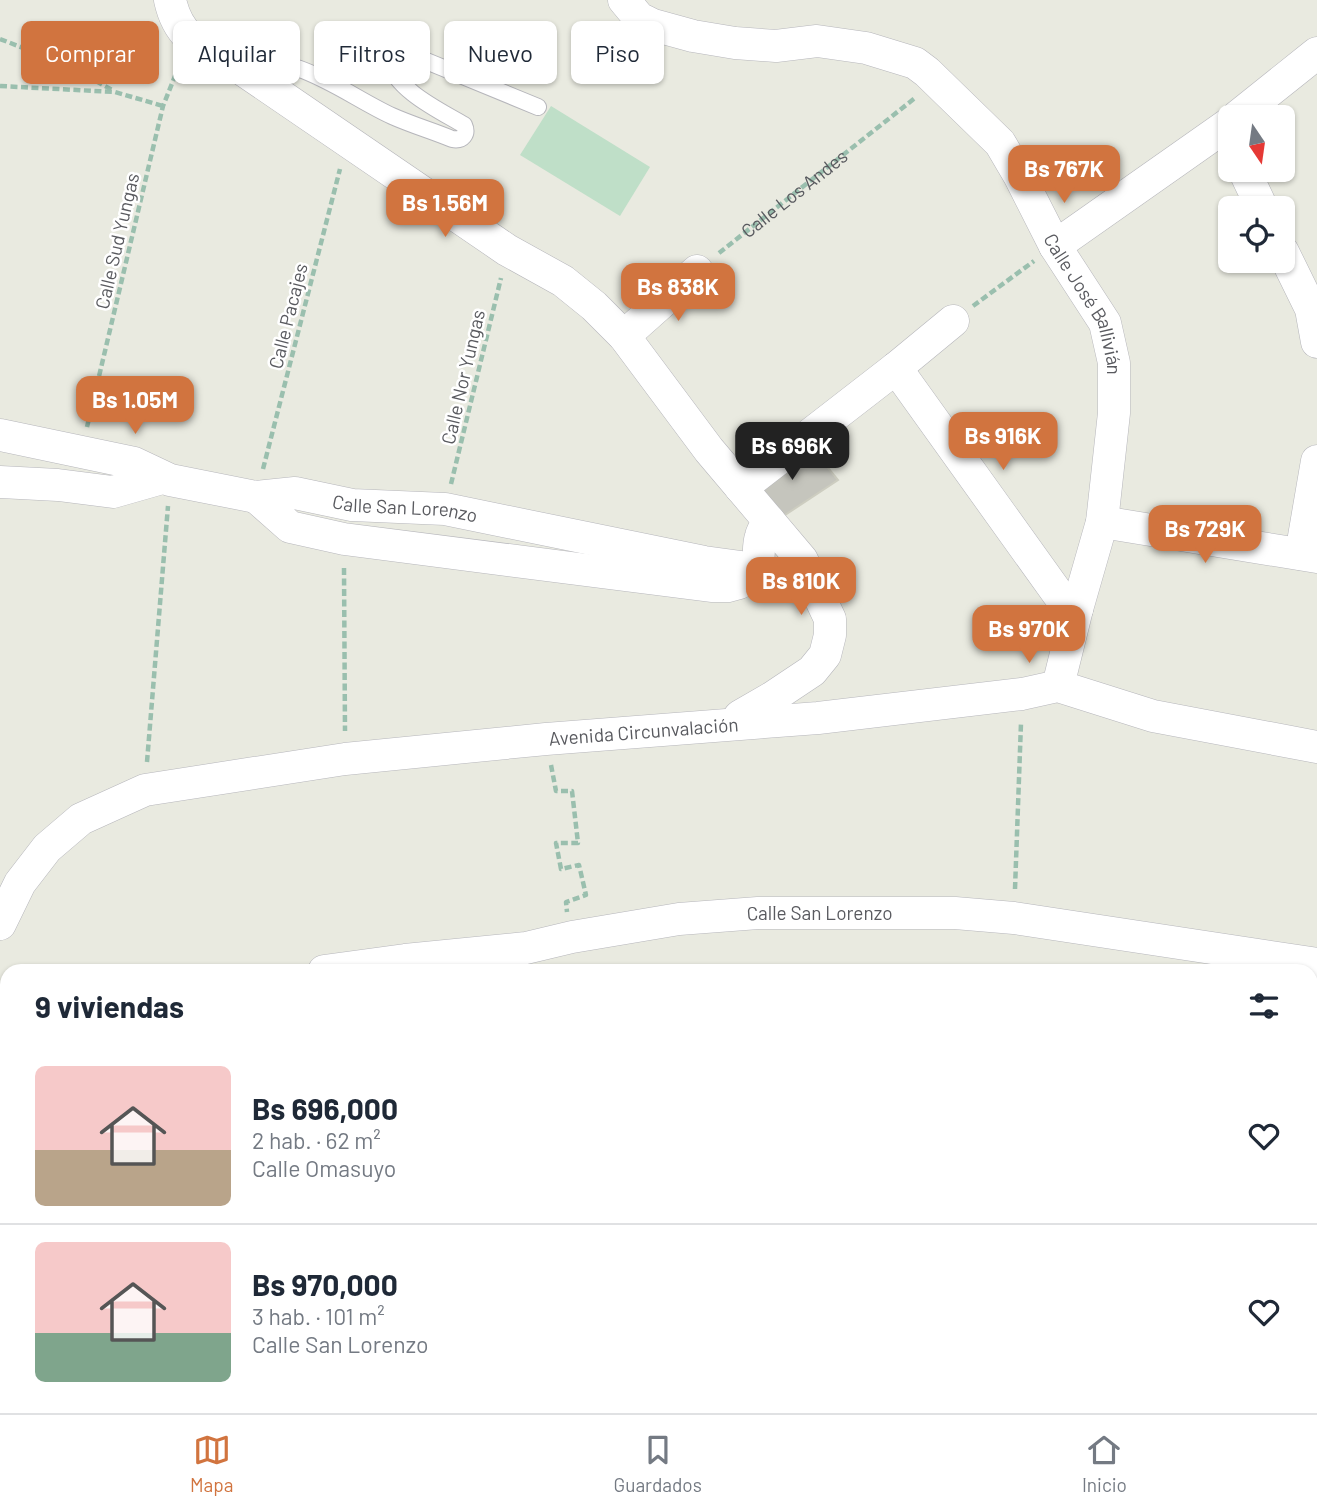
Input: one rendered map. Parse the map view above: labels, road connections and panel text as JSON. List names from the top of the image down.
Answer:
{
  "streets": {
    "street": ["Calle José Ballivián", "Calle San Lorenzo", "Avenida Circunvalación"],
    "path": [
      "Calle Los Andes",
      "Calle Sud Yungas",
      "Calle Pacajes",
      "Calle Nor Yungas"
    ]
  },
  "crossings": [
    ["Calle Los Andes", "Calle José Ballivián"],
    ["Calle Sud Yungas", "Calle San Lorenzo"],
    ["Calle Pacajes", "Calle San Lorenzo"],
    ["Calle Pacajes", "Avenida Circunvalación"],
    ["Calle Nor Yungas", "Calle San Lorenzo"],
    ["Calle Nor Yungas", "Avenida Circunvalación"]
  ],
  "north": "bottom",
  "page": {
    "chip": [
      "Comprar",
      "Alquilar",
      "Filtros",
      "Nuevo",
      "Piso"
    ],
    "price": [
      "Bs 767K",
      "Bs 1.56M",
      "Bs 838K",
      "Bs 1.05M",
      "Bs 916K",
      "Bs 696K",
      "Bs 729K",
      "Bs 810K",
      "Bs 970K"
    ],
    "heading": "9 viviendas",
    "list": [
      {
        "name": "Bs 696,000",
        "note": "2 hab. · 62 m² · Calle Omasuyo"
      },
      {
        "name": "Bs 970,000",
        "note": "3 hab. · 101 m² · Calle San Lorenzo"
      }
    ],
    "tabs": ["Mapa", "Guardados", "Inicio"]
  }
}
